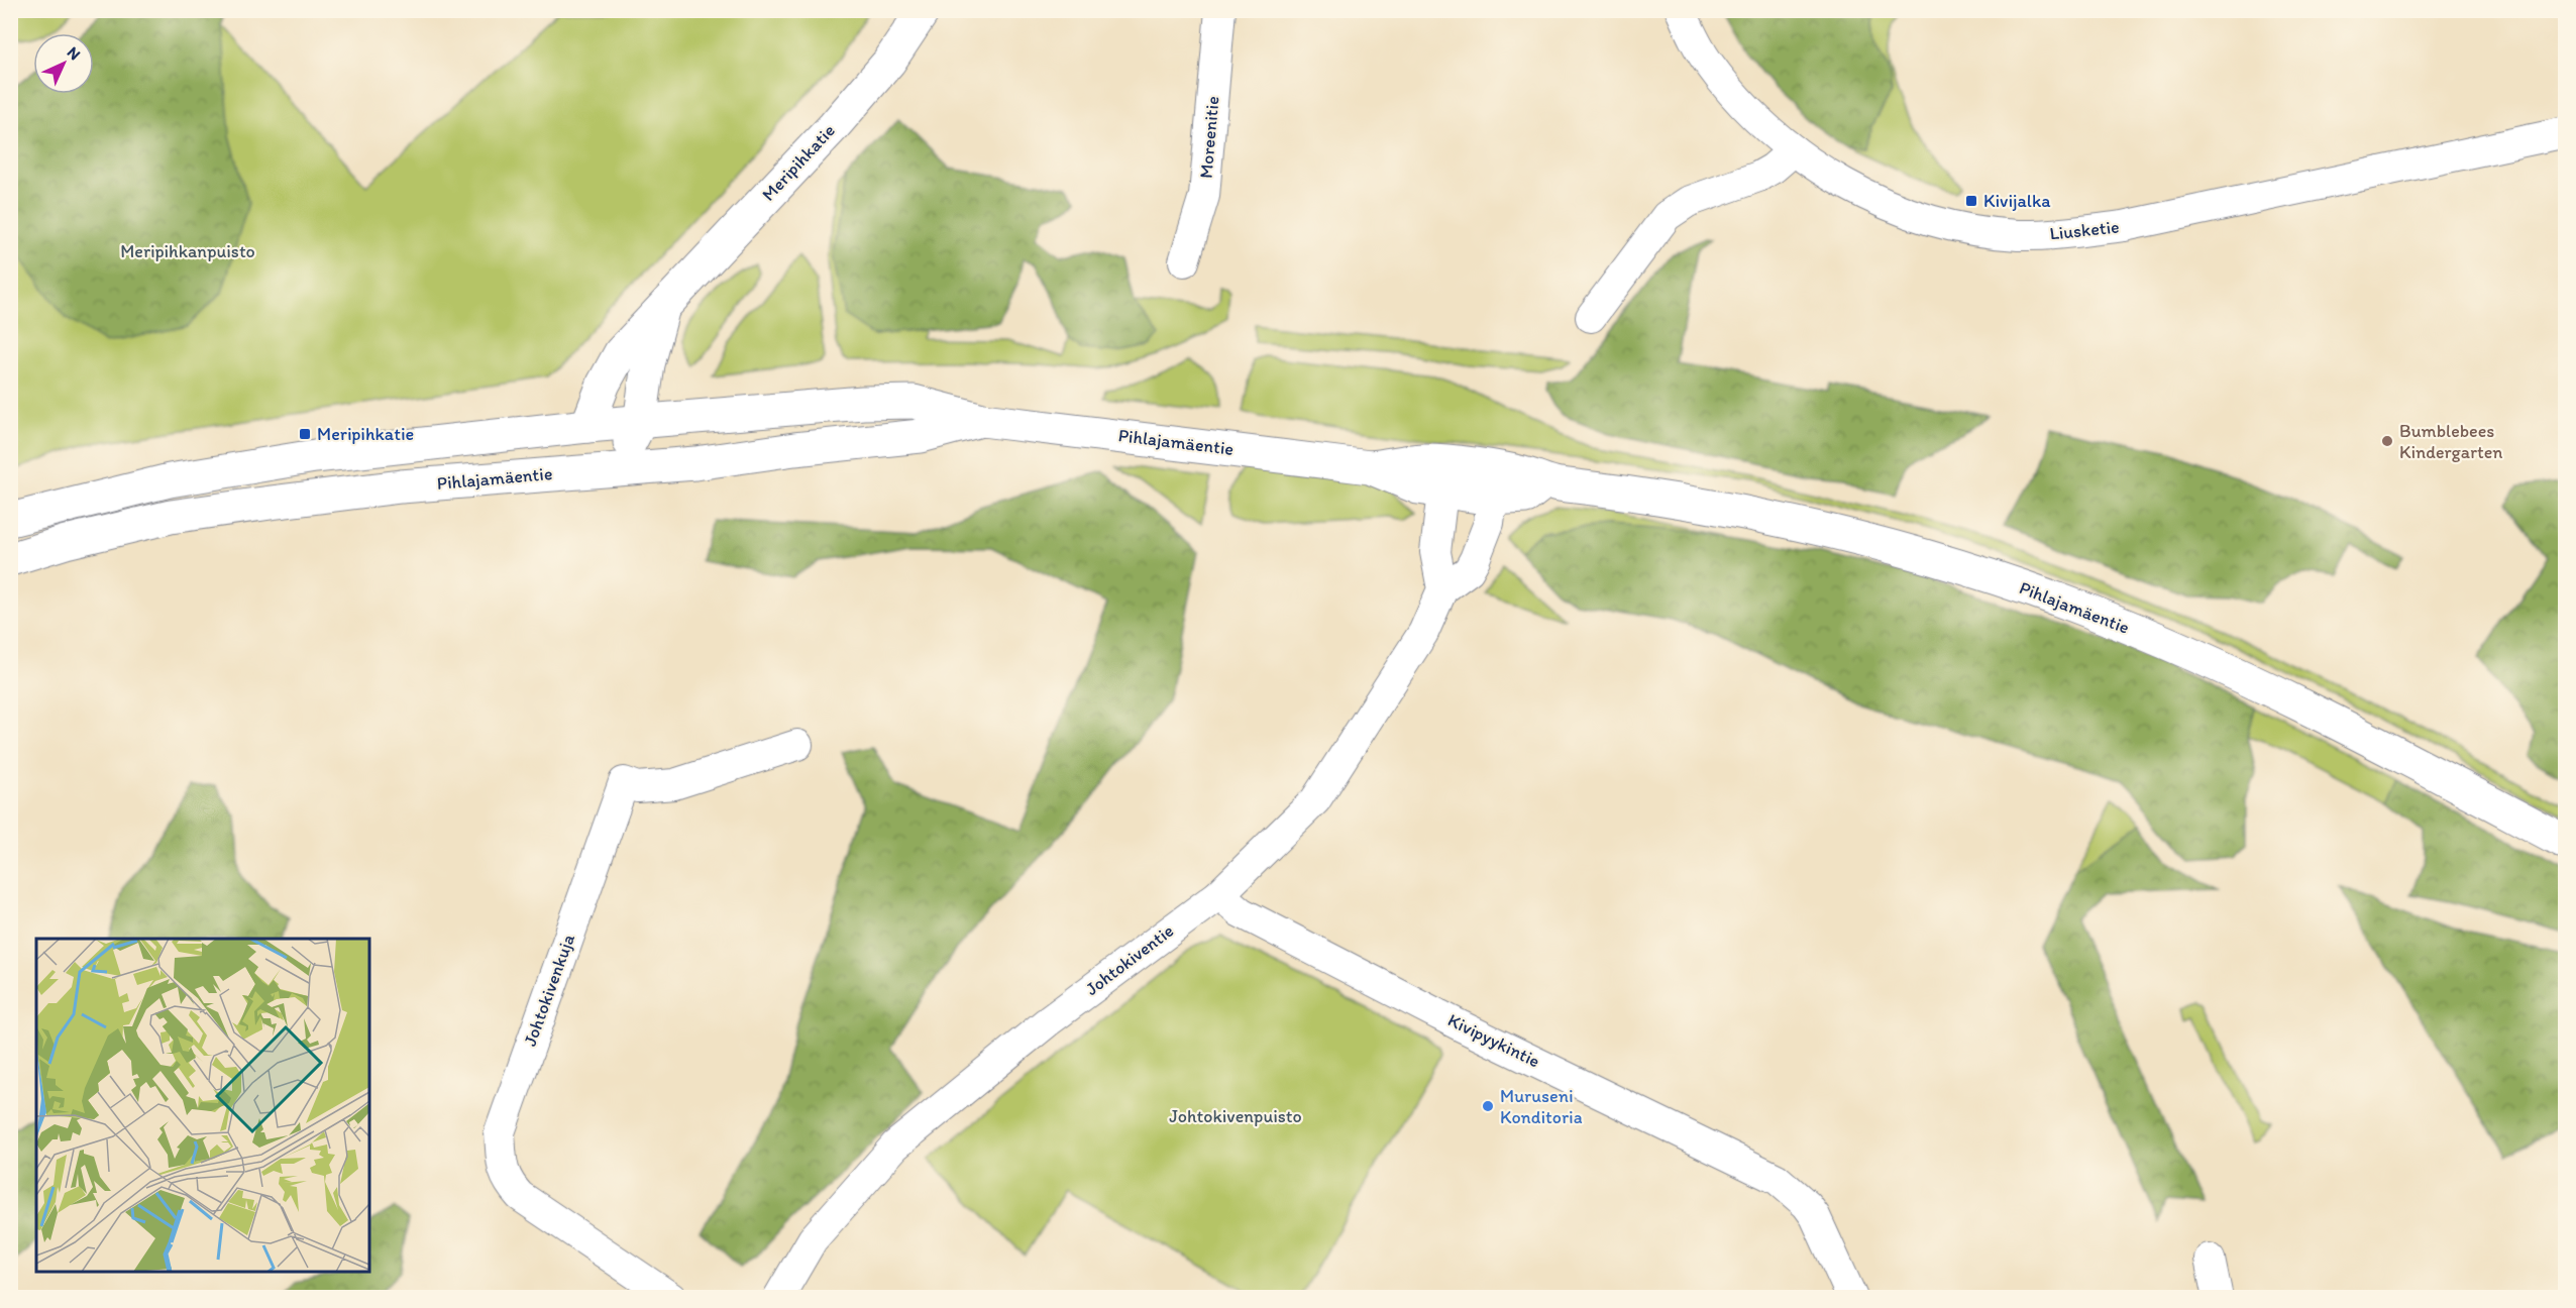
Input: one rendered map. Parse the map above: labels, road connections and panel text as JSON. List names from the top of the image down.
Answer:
{
  "streets": {
    "main road": ["Meripihkatie", "Pihlajamäentie"],
    "street": [
      "Moreenitie",
      "Liusketie",
      "Johtokiventie",
      "Johtokivenkuja",
      "Kivipyykintie"
    ]
  },
  "crossings": [
    ["Meripihkatie", "Pihlajamäentie"],
    ["Johtokiventie", "Kivipyykintie"]
  ],
  "parks": ["Meripihkanpuisto", "Johtokivenpuisto"],
  "places": {
    "transit": ["Kivijalka", "Meripihkatie"],
    "other": ["Bumblebees Kindergarten", "Muruseni Konditoria"]
  },
  "north": "top right"
}
